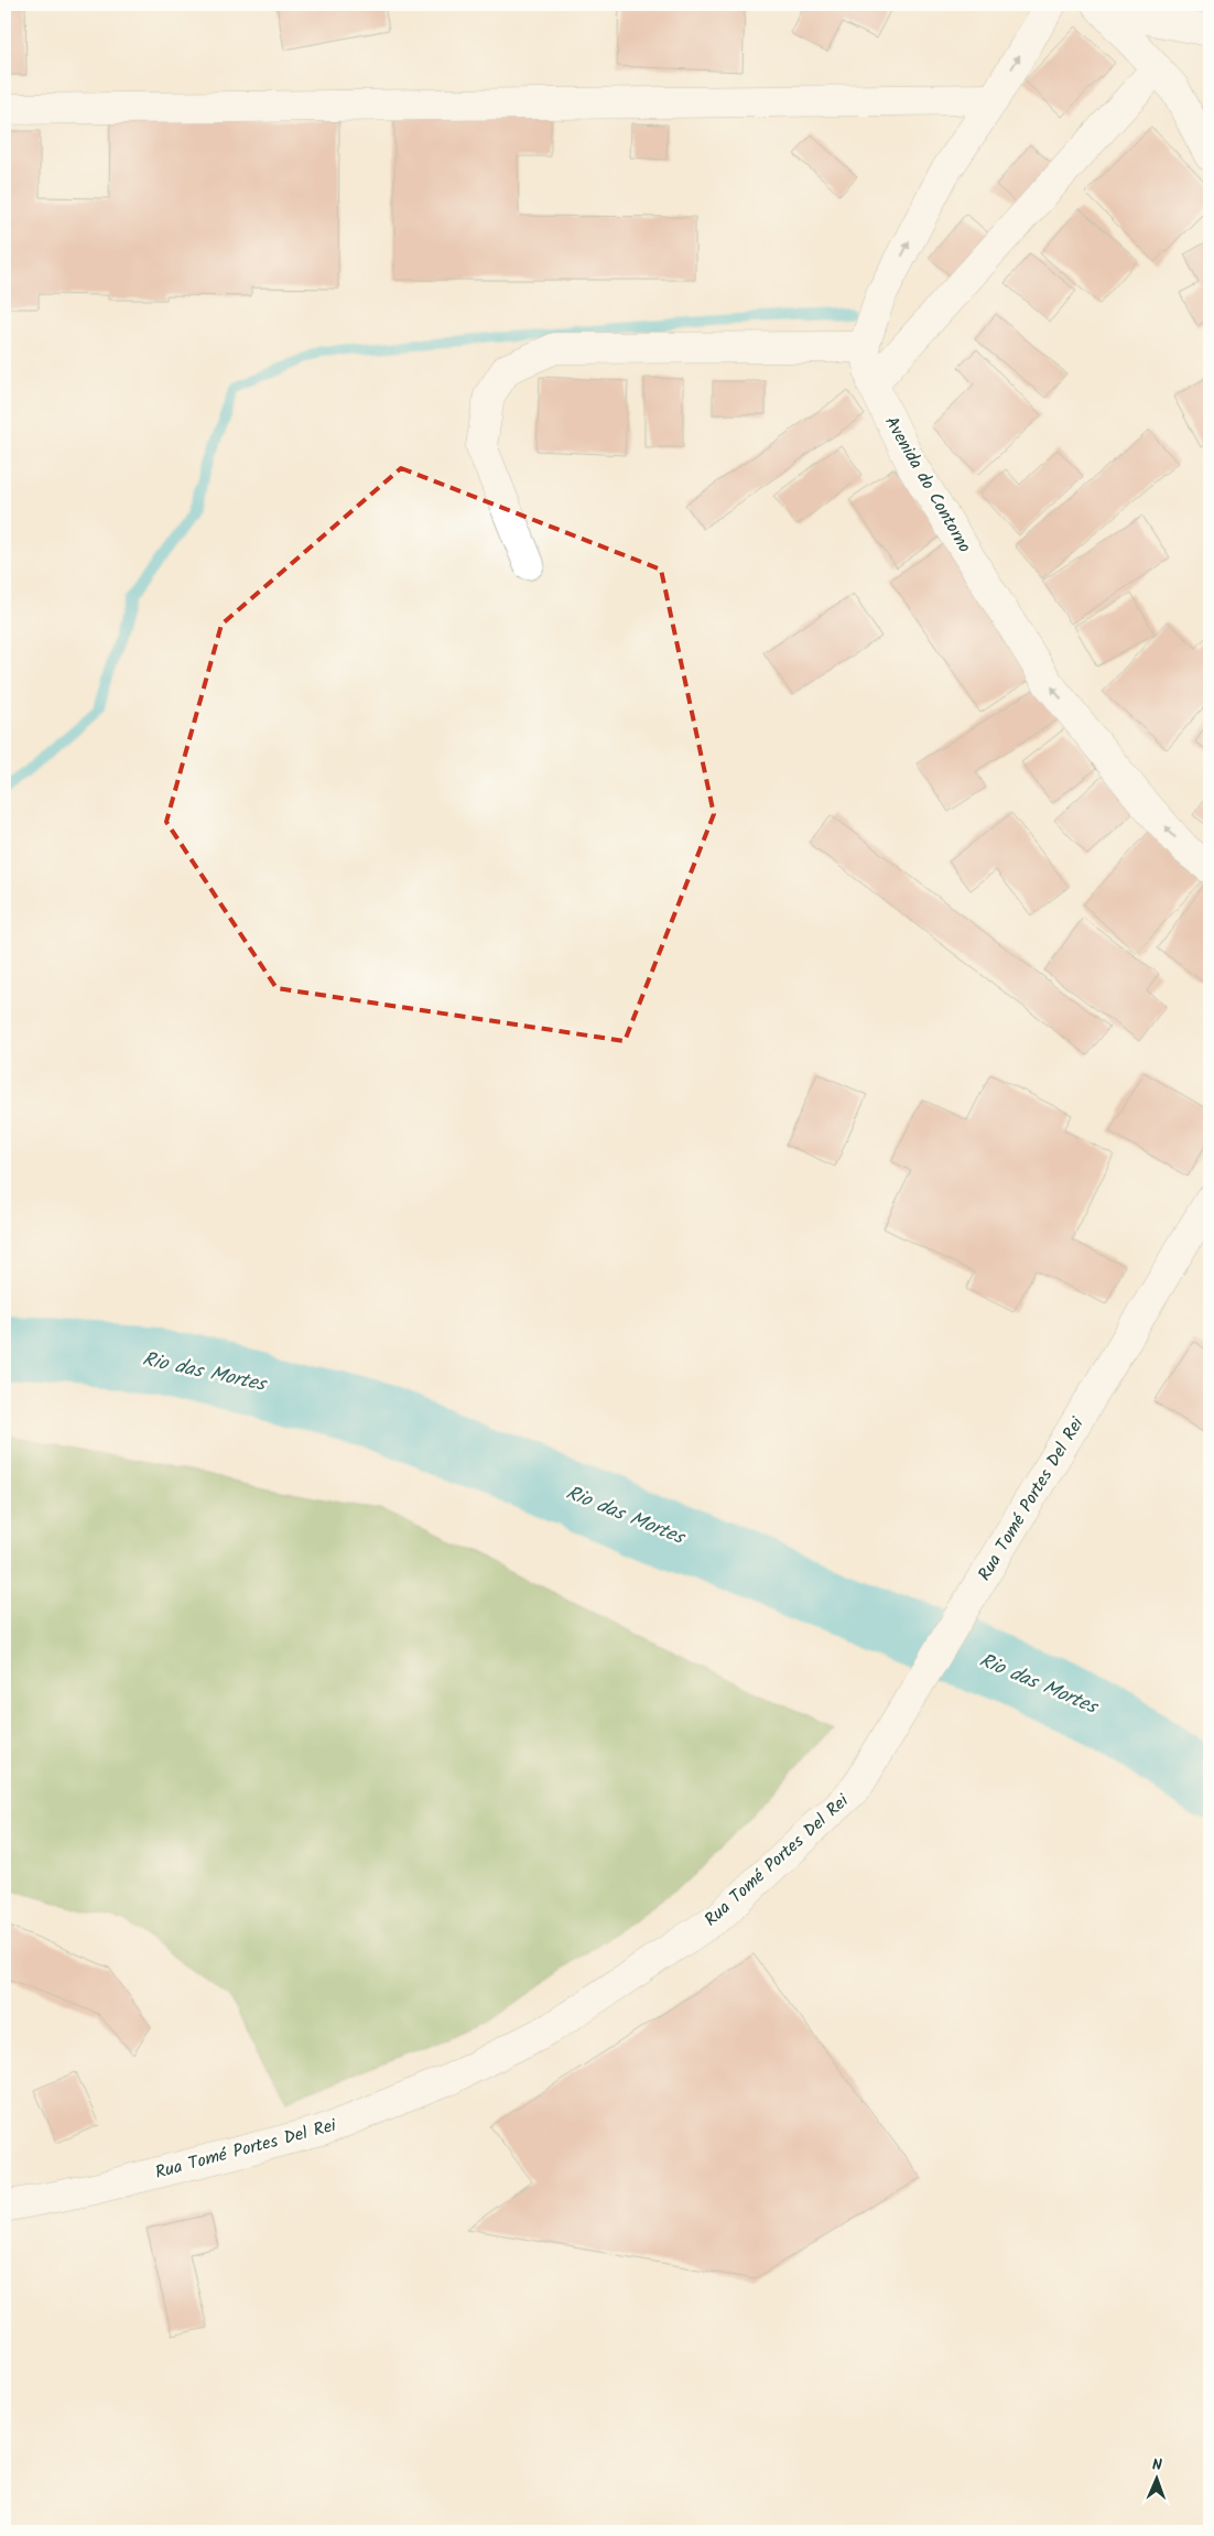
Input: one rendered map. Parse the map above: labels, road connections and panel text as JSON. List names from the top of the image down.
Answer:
{
  "streets": {
    "street": ["Avenida do Contorno", "Rua Tomé Portes Del Rei"]
  },
  "one_way": ["Avenida do Contorno"],
  "water": ["Rio das Mortes"],
  "north": "top"
}
